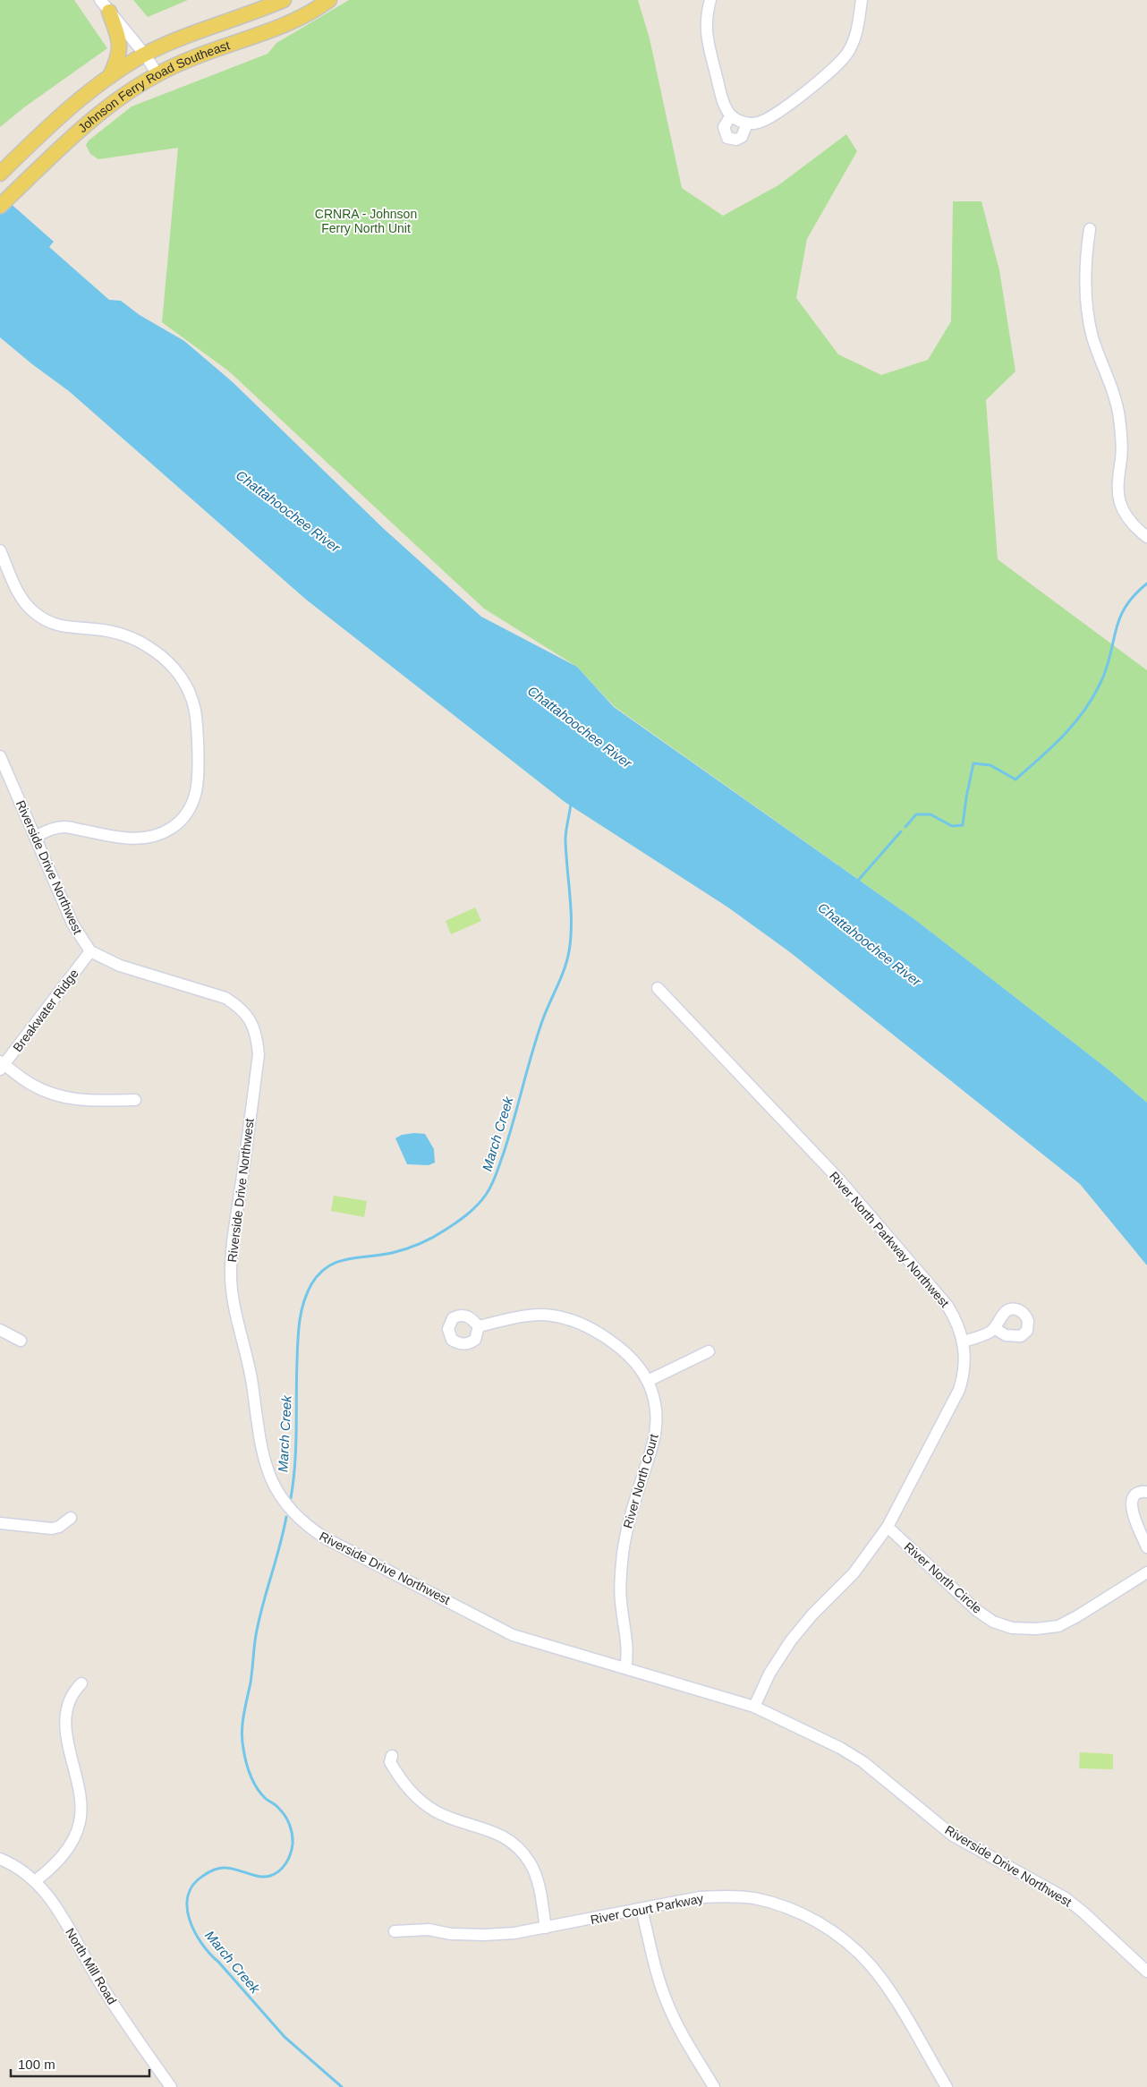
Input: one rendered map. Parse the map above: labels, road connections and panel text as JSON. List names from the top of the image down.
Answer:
{
  "streets": {
    "main road": ["Johnson Ferry Road Southeast"],
    "street": [
      "Riverside Drive Northwest",
      "Breakwater Ridge",
      "River North Parkway Northwest",
      "River North Court",
      "River North Circle",
      "River Court Parkway",
      "North Mill Road"
    ]
  },
  "crossings": [
    ["Riverside Drive Northwest", "Breakwater Ridge"],
    ["Riverside Drive Northwest", "River North Parkway Northwest"],
    ["Riverside Drive Northwest", "River North Court"],
    ["River North Parkway Northwest", "River North Circle"]
  ],
  "water": ["Chattahoochee River", "March Creek"],
  "parks": ["CRNRA - Johnson Ferry North Unit"],
  "scale_bar": "100 m"
}
